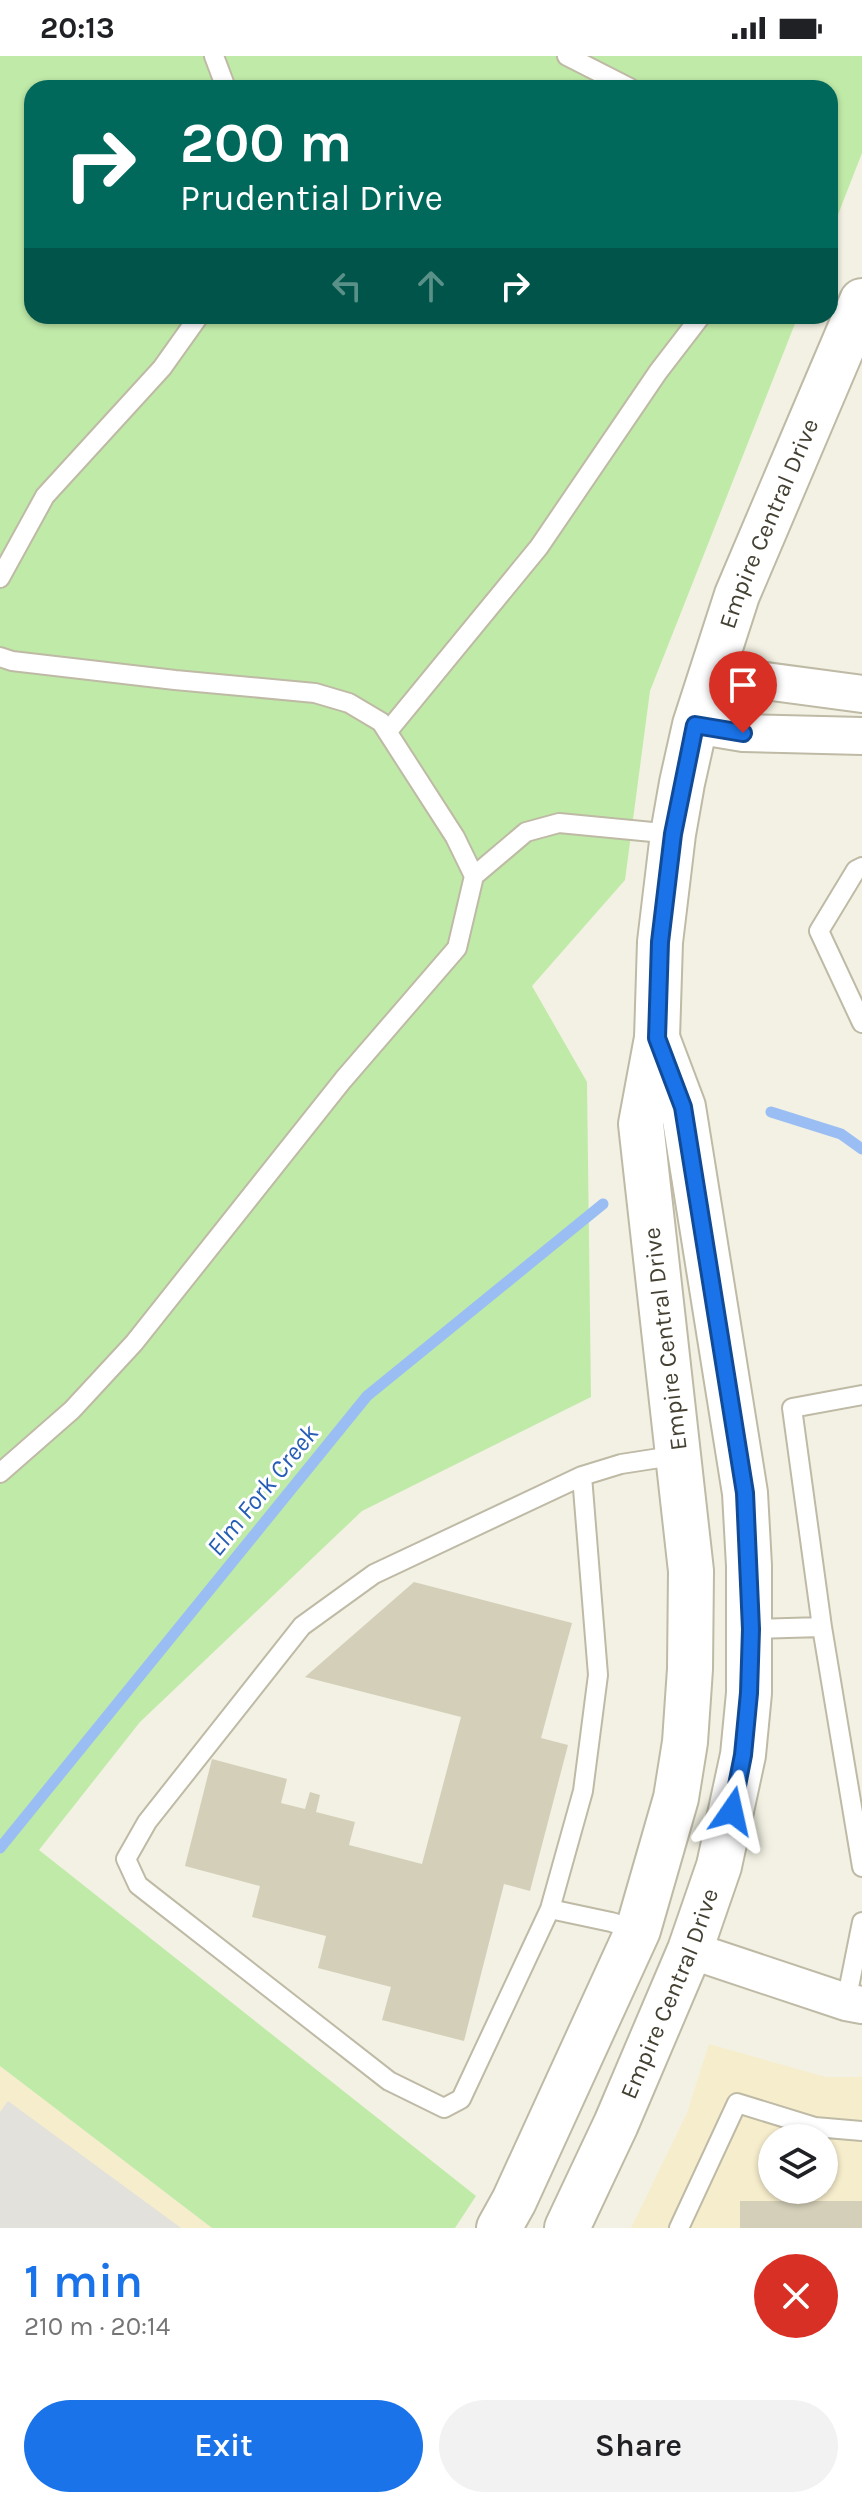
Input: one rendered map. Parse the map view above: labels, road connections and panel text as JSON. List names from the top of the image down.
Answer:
{
  "streets": {
    "street": ["Empire Central Drive"]
  },
  "water": ["Elm Fork Creek"],
  "page": {
    "status": "20:13",
    "turn": ["200 m", "Prudential Drive"],
    "heading": ["1 min", "210 m · 20:14"],
    "buttons": ["Exit", "Share"]
  }
}
